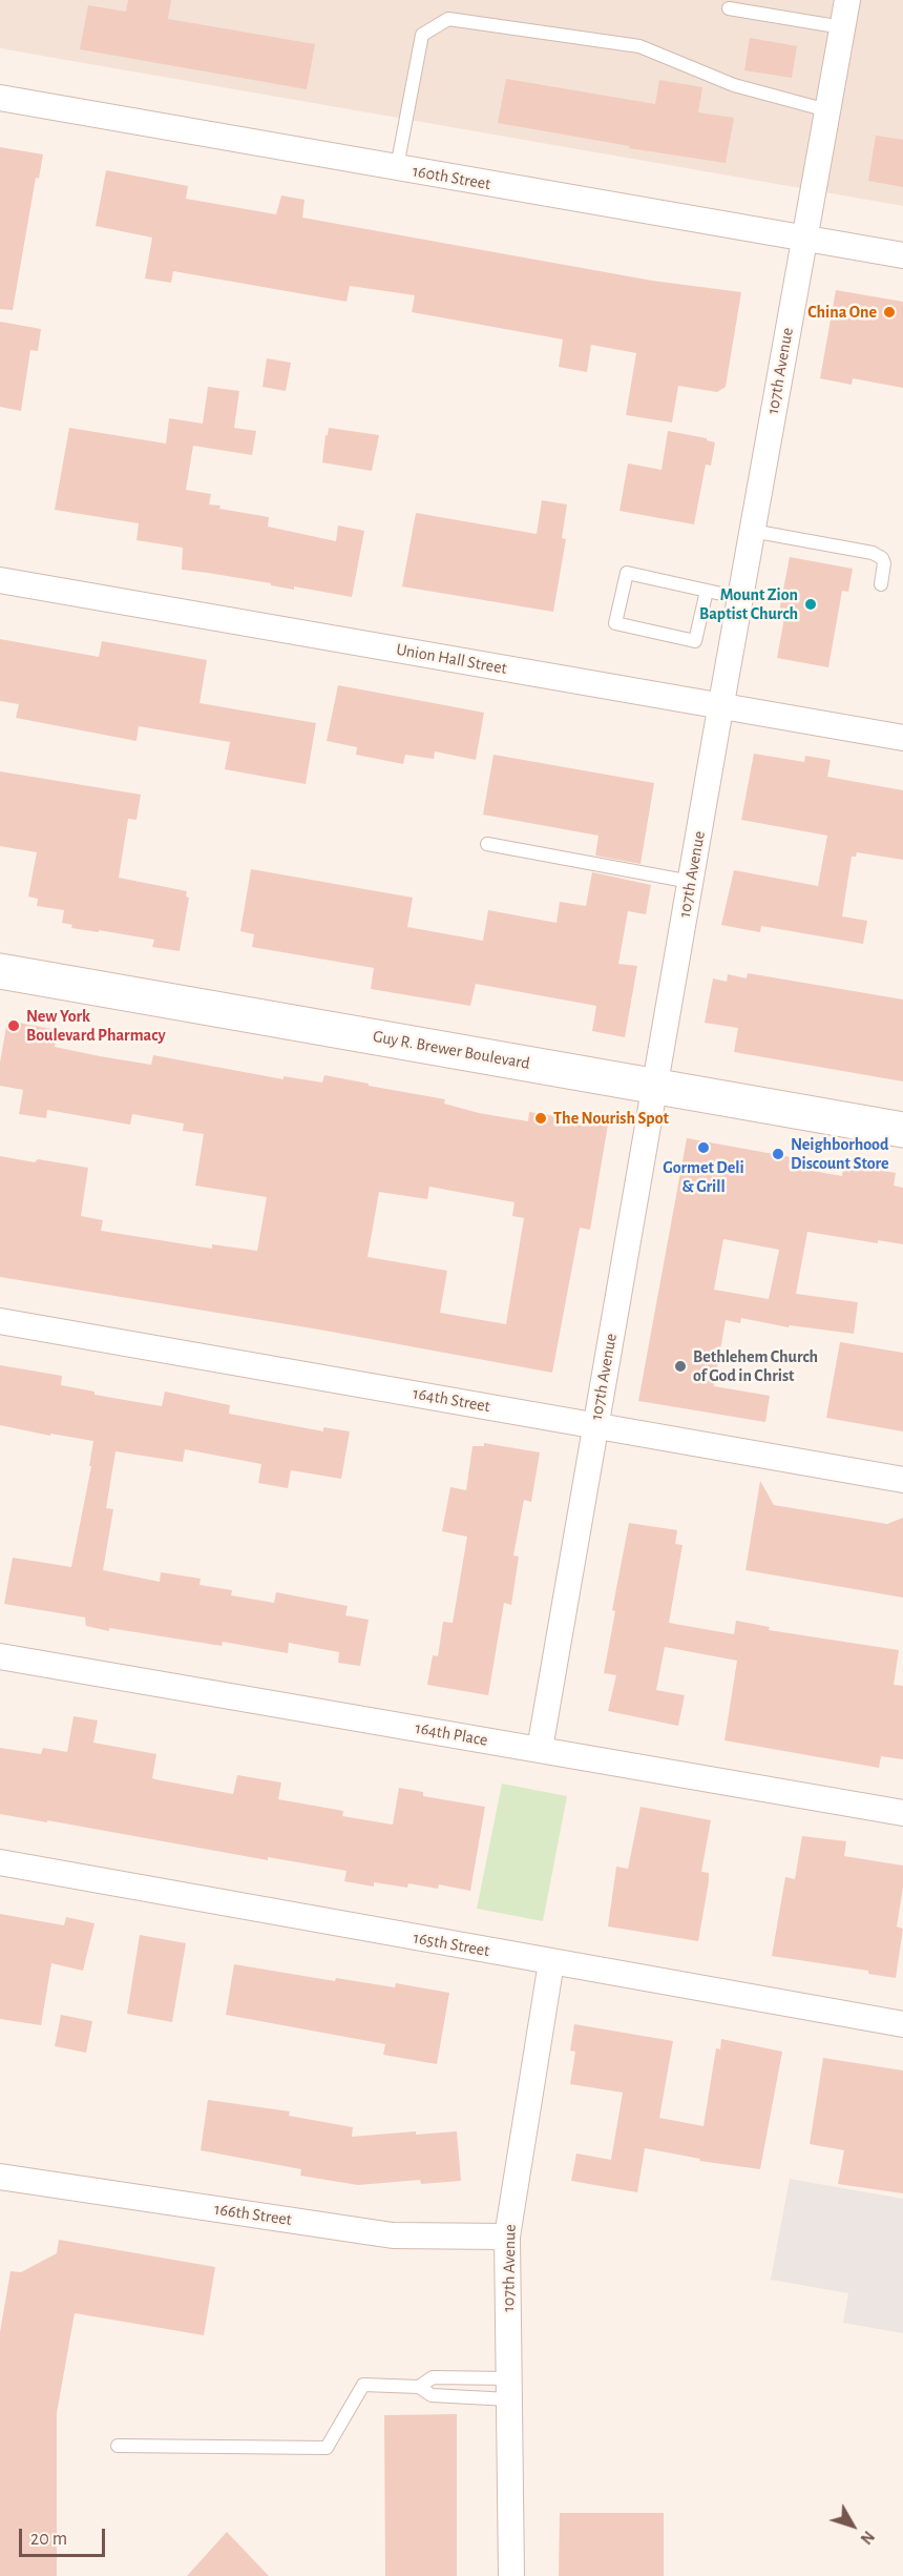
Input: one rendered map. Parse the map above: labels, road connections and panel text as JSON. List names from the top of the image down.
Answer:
{
  "streets": {
    "main road": ["Guy R. Brewer Boulevard"],
    "street": [
      "160th Street",
      "107th Avenue",
      "Union Hall Street",
      "164th Street",
      "164th Place",
      "165th Street",
      "166th Street"
    ]
  },
  "crossings": [
    ["160th Street", "107th Avenue"],
    ["107th Avenue", "Union Hall Street"],
    ["107th Avenue", "Guy R. Brewer Boulevard"],
    ["107th Avenue", "164th Street"],
    ["107th Avenue", "164th Place"],
    ["107th Avenue", "165th Street"],
    ["107th Avenue", "166th Street"]
  ],
  "places": [
    "China One",
    "Mount Zion Baptist Church",
    "New York Boulevard Pharmacy",
    "The Nourish Spot",
    "Gormet Deli & Grill",
    "Neighborhood Discount Store",
    "Bethlehem Church of God in Christ"
  ],
  "scale_bar": "20 m",
  "north": "bottom right"
}
